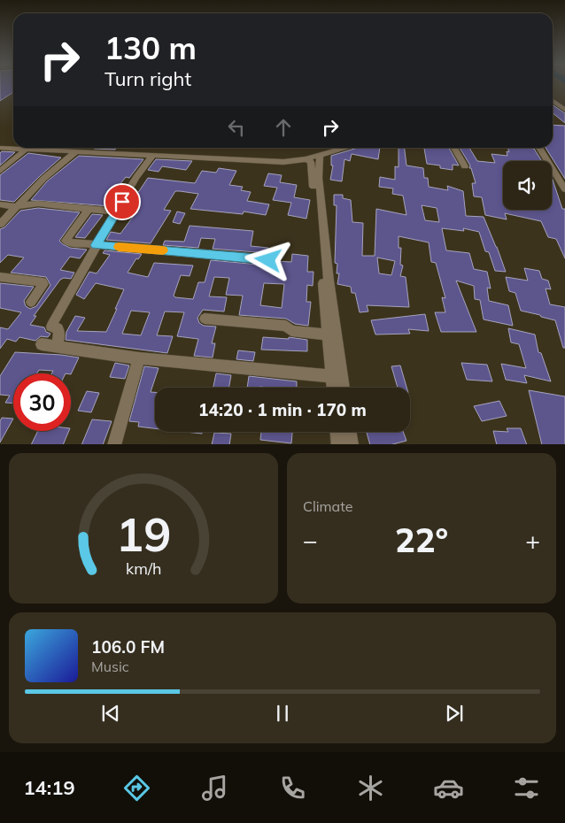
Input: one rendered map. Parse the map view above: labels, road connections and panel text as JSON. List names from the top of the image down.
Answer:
{
  "page": {
    "turn": ["130 m", "Turn right"],
    "limit": "30",
    "trip": "14:20 · 1 min · 170 m",
    "tile": "Climate",
    "heat": ["−", "22°", "+"],
    "song": ["106.0 FM", "Music"],
    "tabs": "14:19",
    "gauge": ["19", "km/h"]
  }
}
